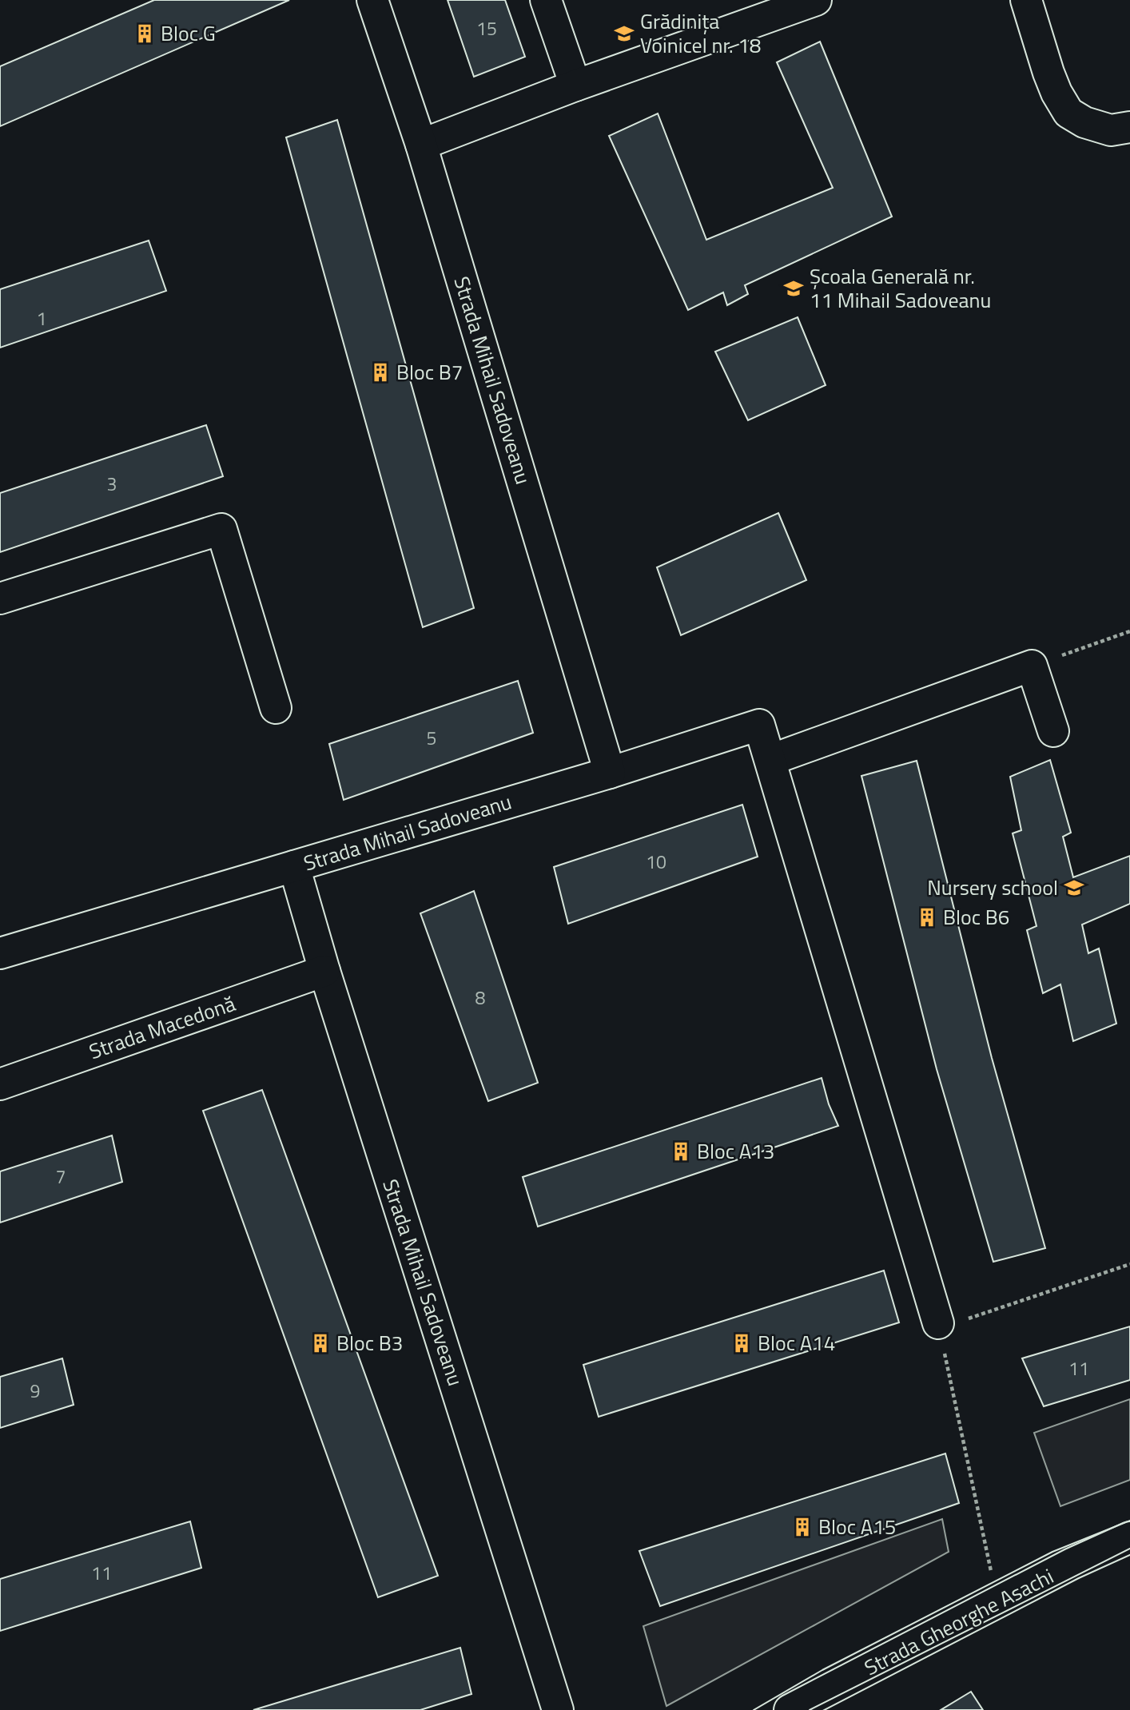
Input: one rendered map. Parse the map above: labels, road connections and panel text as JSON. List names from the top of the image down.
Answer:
{
  "streets": {
    "street": ["Strada Mihail Sadoveanu", "Strada Macedonă", "Strada Gheorghe Asachi"]
  },
  "crossings": [
    ["Strada Mihail Sadoveanu", "Strada Macedonă"]
  ],
  "places": {
    "building": [
      "Bloc G",
      "Bloc B7",
      "Bloc B6",
      "Bloc A13",
      "Bloc B3",
      "Bloc A14",
      "Bloc A15"
    ],
    "school or university": ["Grădinița Voinicel nr. 18", "Școala Generală nr. 11 Mihail Sadoveanu", "Nursery school"]
  },
  "house_numbers": [
    "15",
    "1",
    "3",
    "5",
    "10",
    "8",
    "7",
    "11",
    "9",
    "11"
  ]
}
